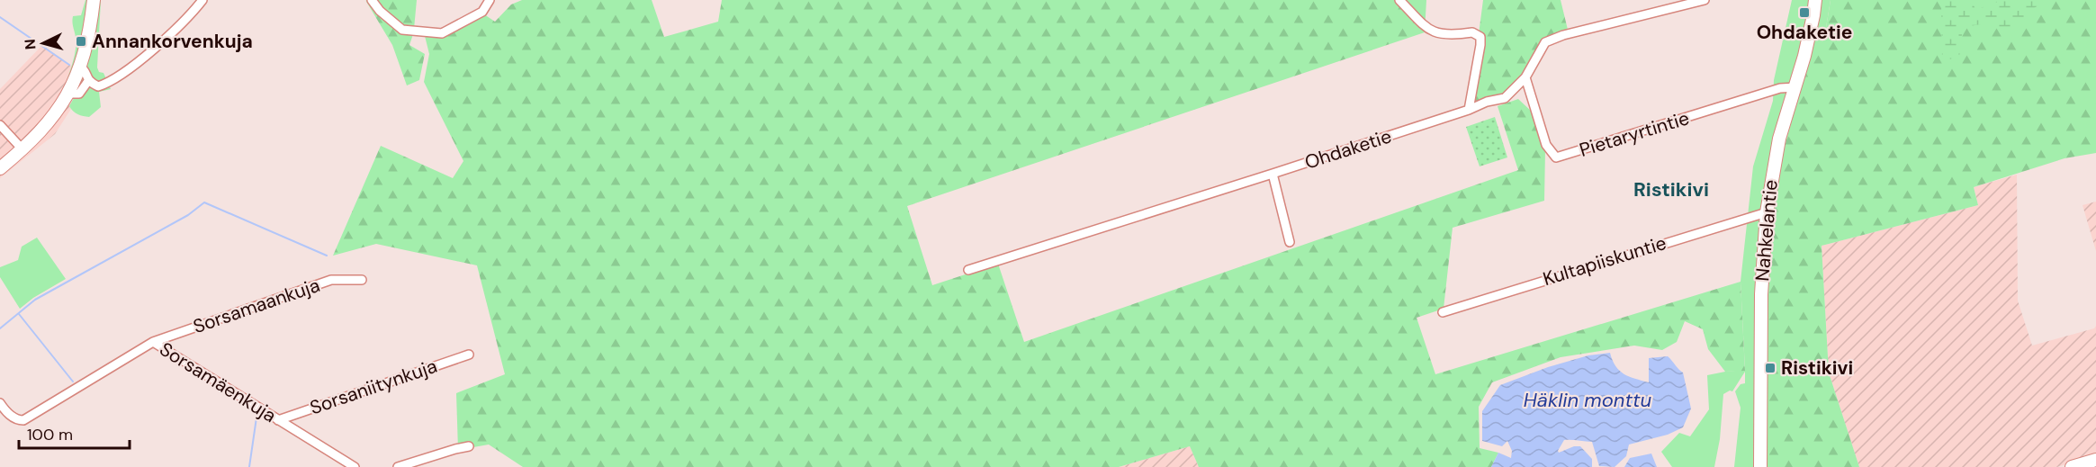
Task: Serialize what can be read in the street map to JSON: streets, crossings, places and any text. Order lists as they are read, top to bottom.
{
  "streets": {
    "main road": ["Nahkelantie"],
    "street": [
      "Pietaryrtintie",
      "Ohdaketie",
      "Kultapiiskuntie",
      "Sorsamaankuja",
      "Sorsamäenkuja",
      "Sorsaniitynkuja"
    ]
  },
  "crossings": [
    ["Pietaryrtintie", "Ohdaketie"],
    ["Pietaryrtintie", "Nahkelantie"],
    ["Nahkelantie", "Kultapiiskuntie"],
    ["Sorsamaankuja", "Sorsamäenkuja"],
    ["Sorsamäenkuja", "Sorsaniitynkuja"]
  ],
  "districts": ["Ristikivi"],
  "water": ["Häklin monttu"],
  "places": {
    "transit": ["Ohdaketie", "Annankorvenkuja", "Ristikivi"]
  },
  "scale_bar": "100 m",
  "north": "left"
}
